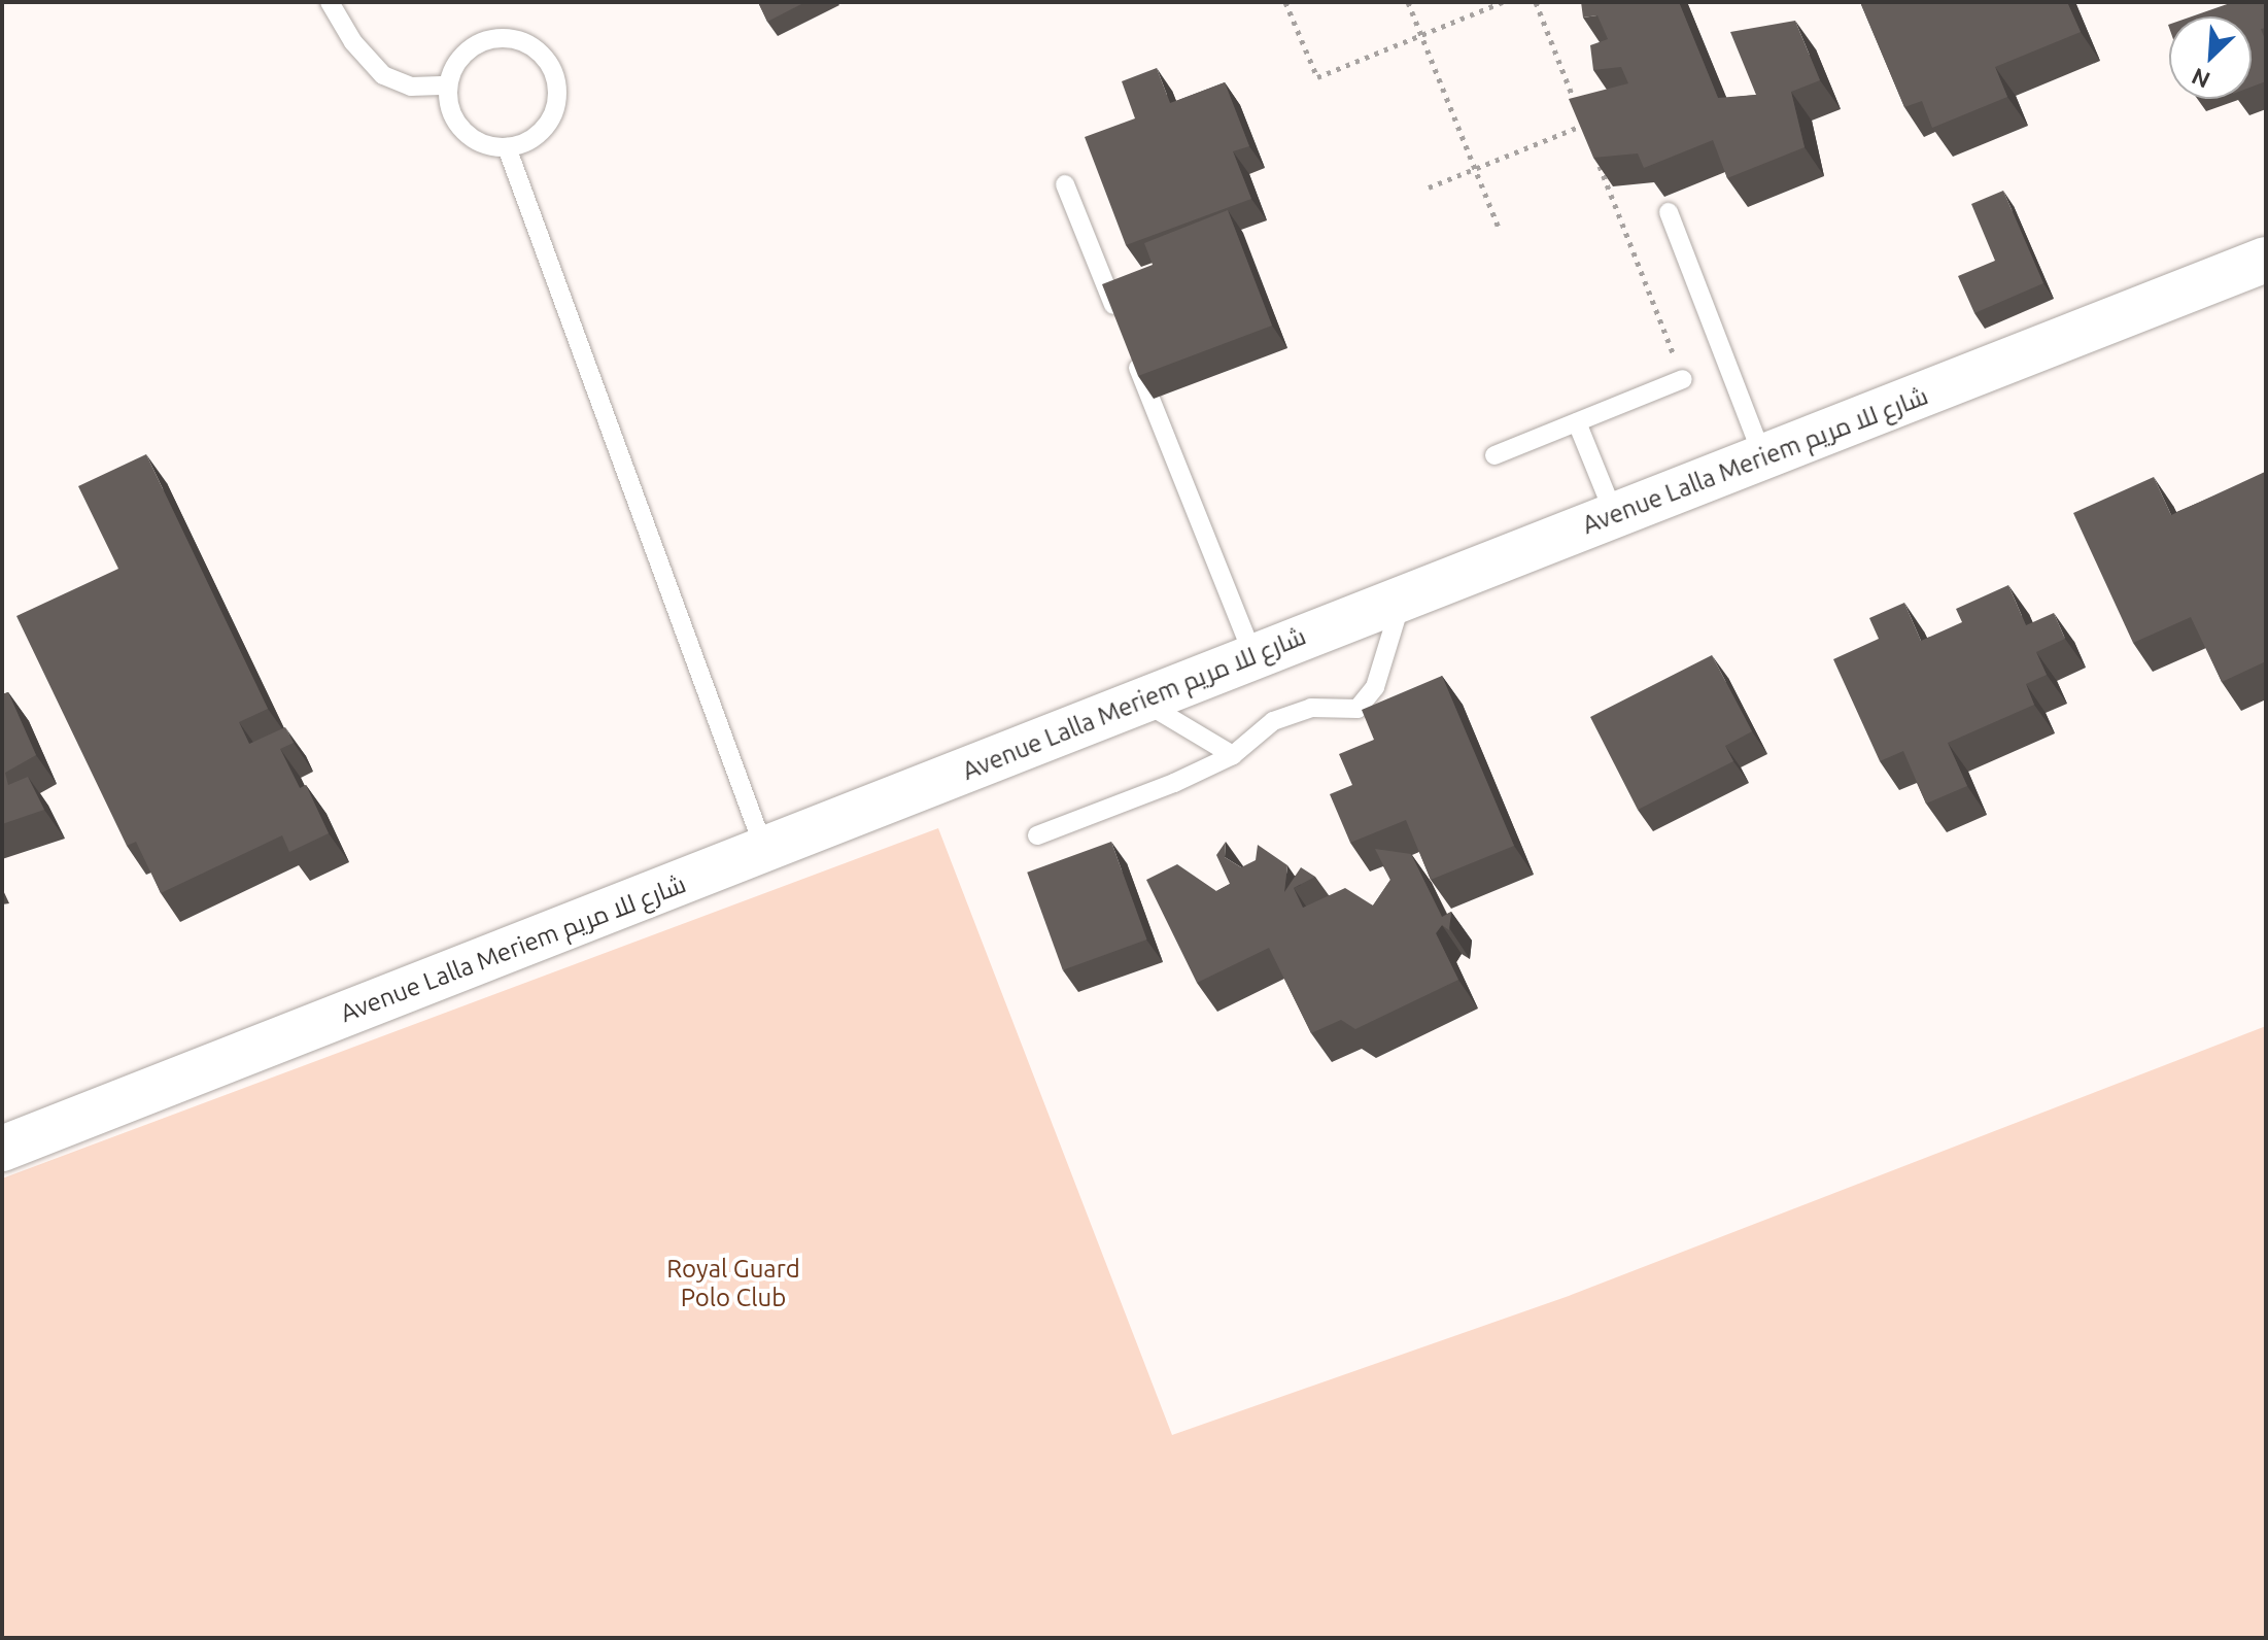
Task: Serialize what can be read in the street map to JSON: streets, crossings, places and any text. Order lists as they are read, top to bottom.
{
  "streets": {
    "street": ["Avenue Lalla Meriem شارع للا مريم"]
  },
  "parks": ["Royal Guard Polo Club"],
  "north": "bottom left"
}
